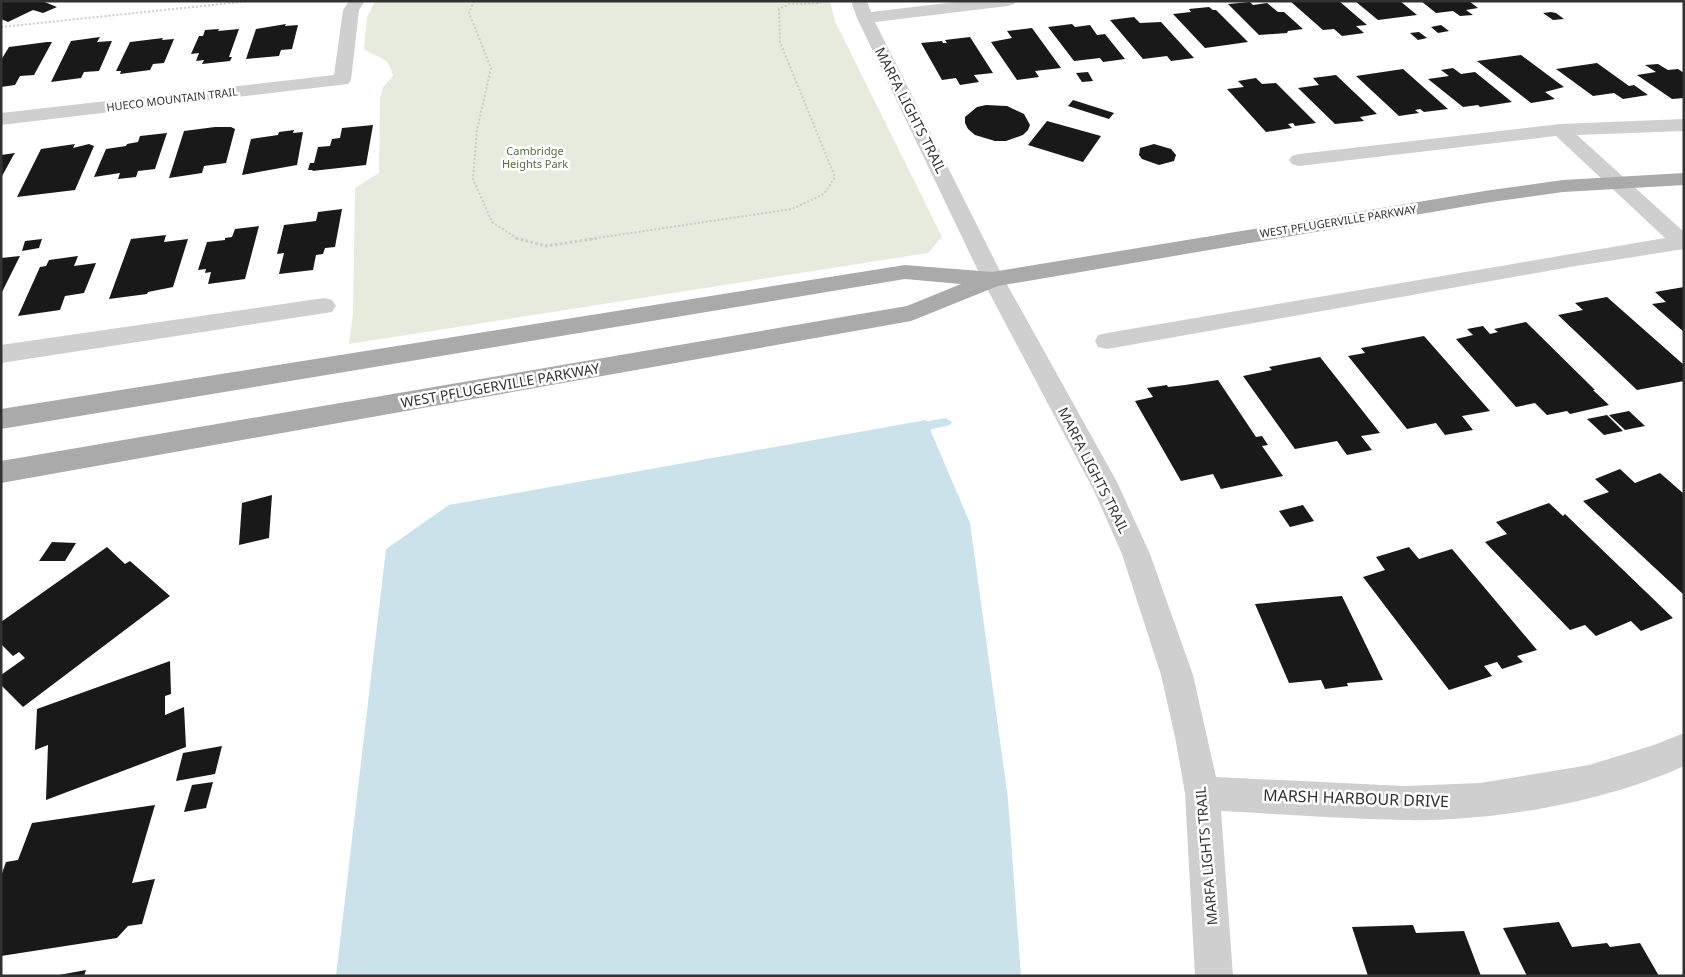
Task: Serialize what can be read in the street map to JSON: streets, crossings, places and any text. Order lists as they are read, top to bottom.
{
  "streets": {
    "main road": ["WEST PFLUGERVILLE PARKWAY"],
    "street": ["HUECO MOUNTAIN TRAIL", "MARFA LIGHTS TRAIL", "MARSH HARBOUR DRIVE"]
  },
  "crossings": [
    ["MARFA LIGHTS TRAIL", "WEST PFLUGERVILLE PARKWAY"],
    ["MARFA LIGHTS TRAIL", "MARSH HARBOUR DRIVE"]
  ],
  "parks": ["Cambridge Heights Park"]
}
